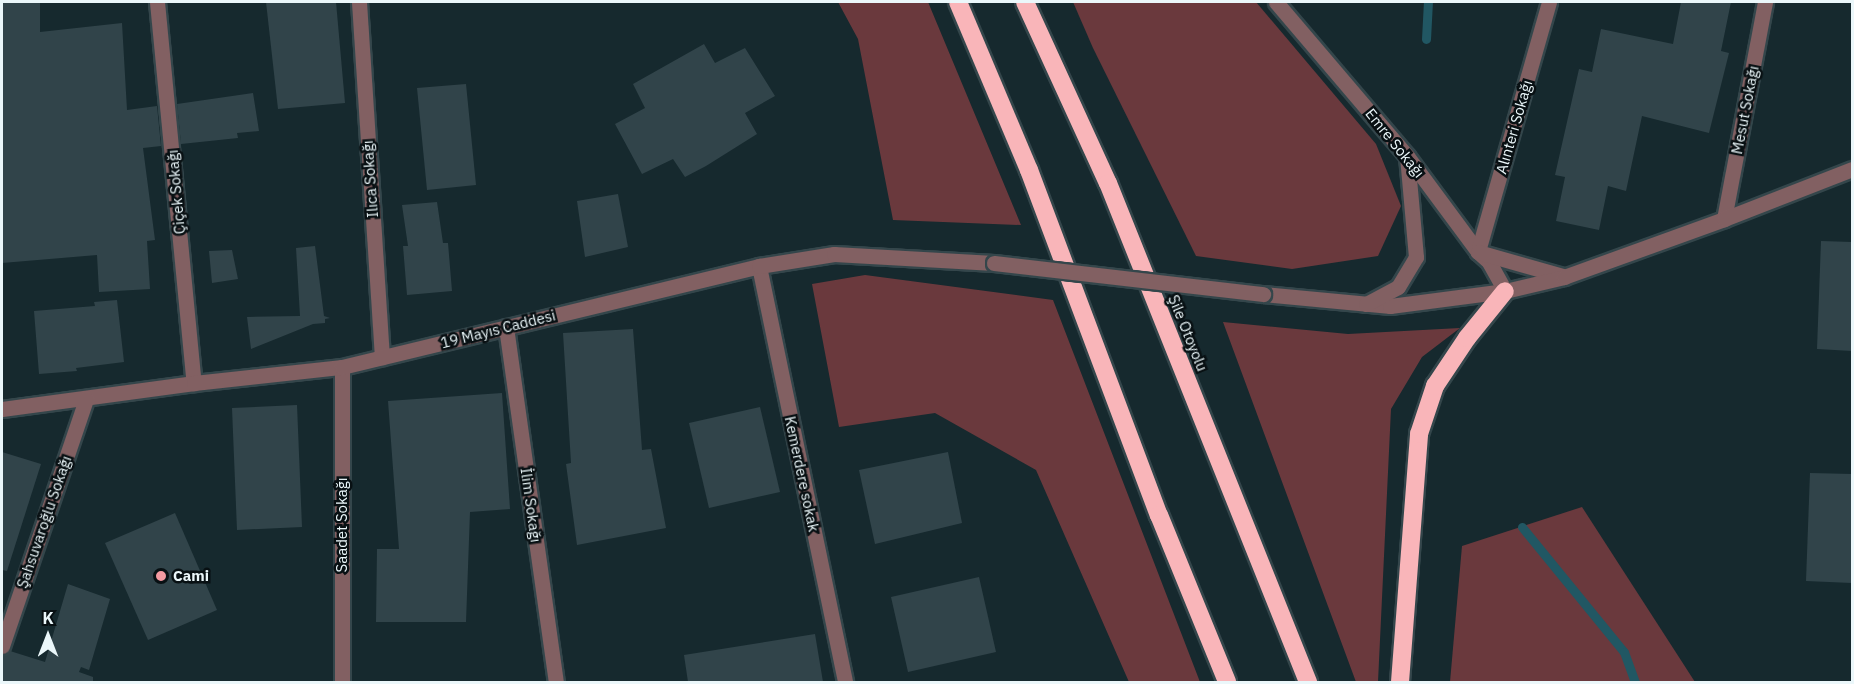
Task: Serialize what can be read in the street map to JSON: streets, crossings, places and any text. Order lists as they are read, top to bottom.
{
  "streets": {
    "highway": ["Şile Otoyolu"],
    "street": [
      "Mesut Sokağı",
      "Alınteri Sokağı",
      "Emre Sokağı",
      "Ilıca Sokağı",
      "Çiçek Sokağı",
      "19 Mayıs Caddesi",
      "Kemerdere sokak",
      "İlim Sokağı",
      "Şahsuvaroğlu Sokağı",
      "Saadet Sokağı"
    ]
  },
  "crossings": [
    ["Mesut Sokağı", "19 Mayıs Caddesi"],
    ["Alınteri Sokağı", "Emre Sokağı"],
    ["Emre Sokağı", "19 Mayıs Caddesi"],
    ["Ilıca Sokağı", "19 Mayıs Caddesi"],
    ["Çiçek Sokağı", "19 Mayıs Caddesi"],
    ["19 Mayıs Caddesi", "Kemerdere sokak"],
    ["19 Mayıs Caddesi", "İlim Sokağı"],
    ["19 Mayıs Caddesi", "Şahsuvaroğlu Sokağı"],
    ["19 Mayıs Caddesi", "Saadet Sokağı"]
  ],
  "places": ["Cami"],
  "north": "top"
}
